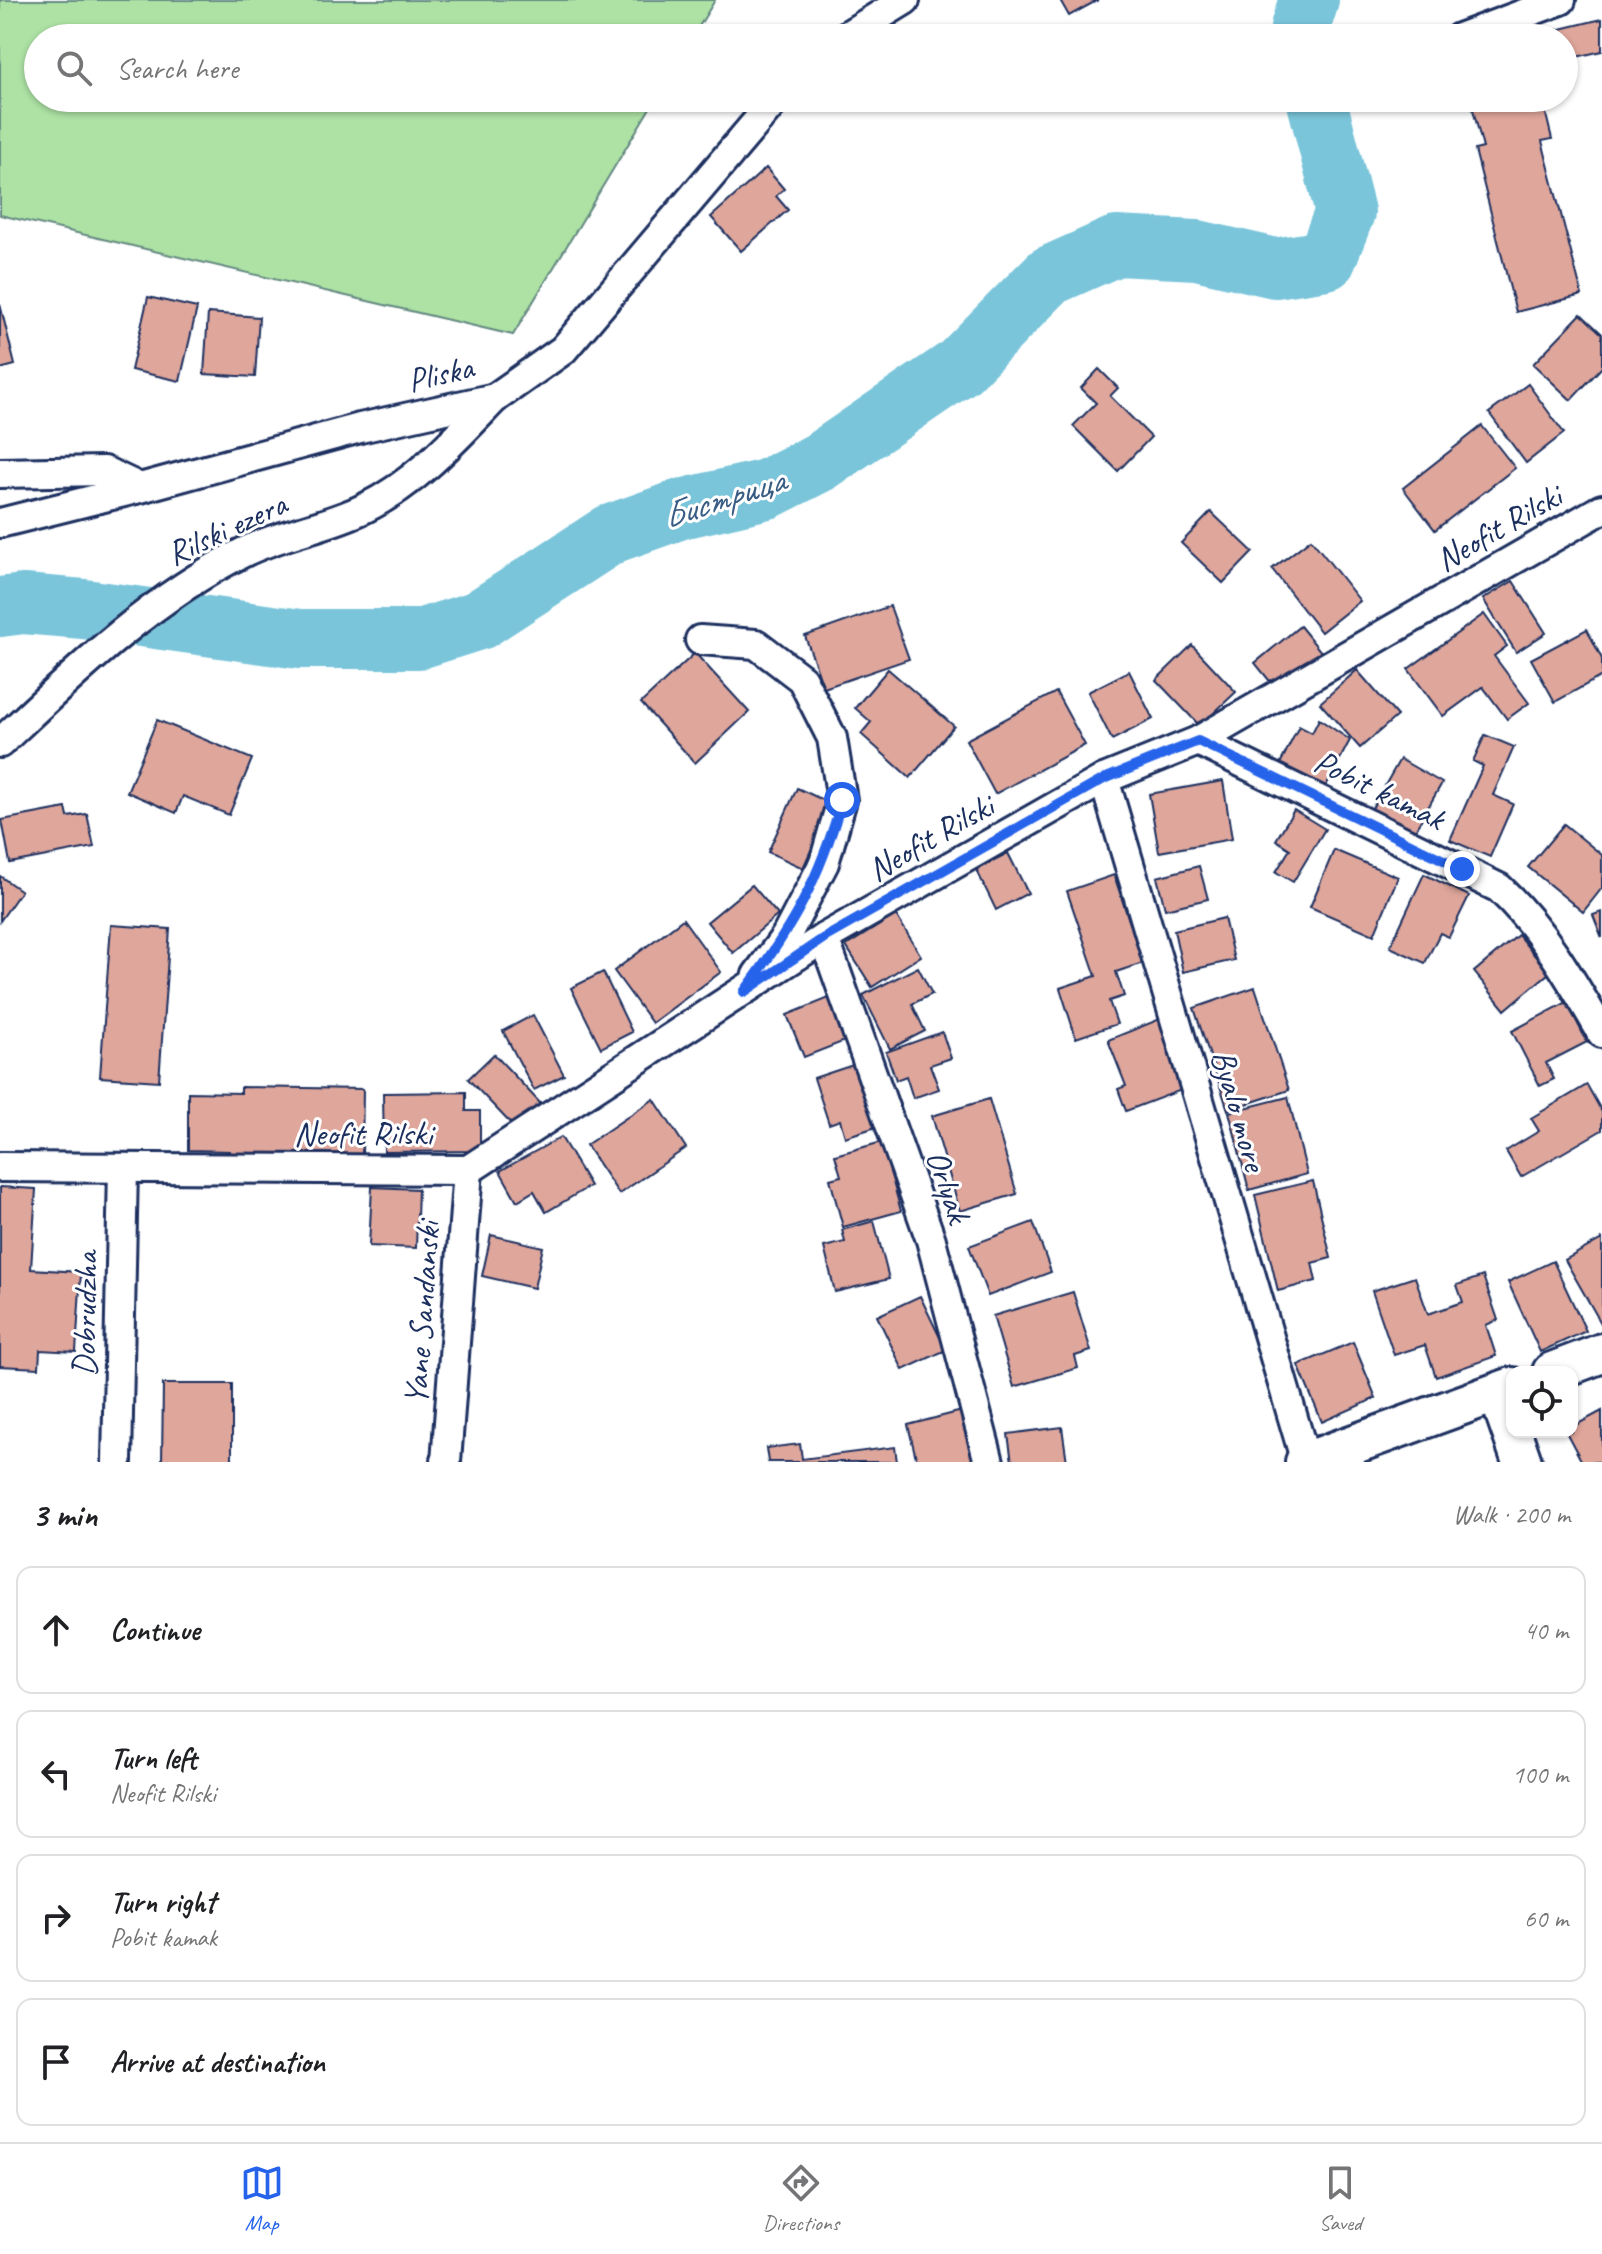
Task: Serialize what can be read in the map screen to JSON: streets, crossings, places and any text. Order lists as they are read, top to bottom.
{
  "streets": {
    "street": [
      "Pliska",
      "Neofit Rilski",
      "Rilski ezera",
      "Pobit kamak",
      "Byalo more",
      "Orlyak",
      "Yane Sandanski",
      "Dobrudzha"
    ]
  },
  "crossings": [
    ["Pliska", "Rilski ezera"],
    ["Neofit Rilski", "Pobit kamak"],
    ["Neofit Rilski", "Byalo more"],
    ["Neofit Rilski", "Orlyak"],
    ["Neofit Rilski", "Yane Sandanski"],
    ["Neofit Rilski", "Dobrudzha"]
  ],
  "water": ["Бистрица"],
  "page": {
    "search": "Search here",
    "heading": ["3 min", "Walk · 200 m"],
    "list": [
      ["Continue", "40 m"],
      ["Turn left", "Neofit Rilski", "100 m"],
      ["Turn right", "Pobit kamak", "60 m"],
      "Arrive at destination"
    ],
    "nav": ["Map", "Directions", "Saved"]
  }
}
